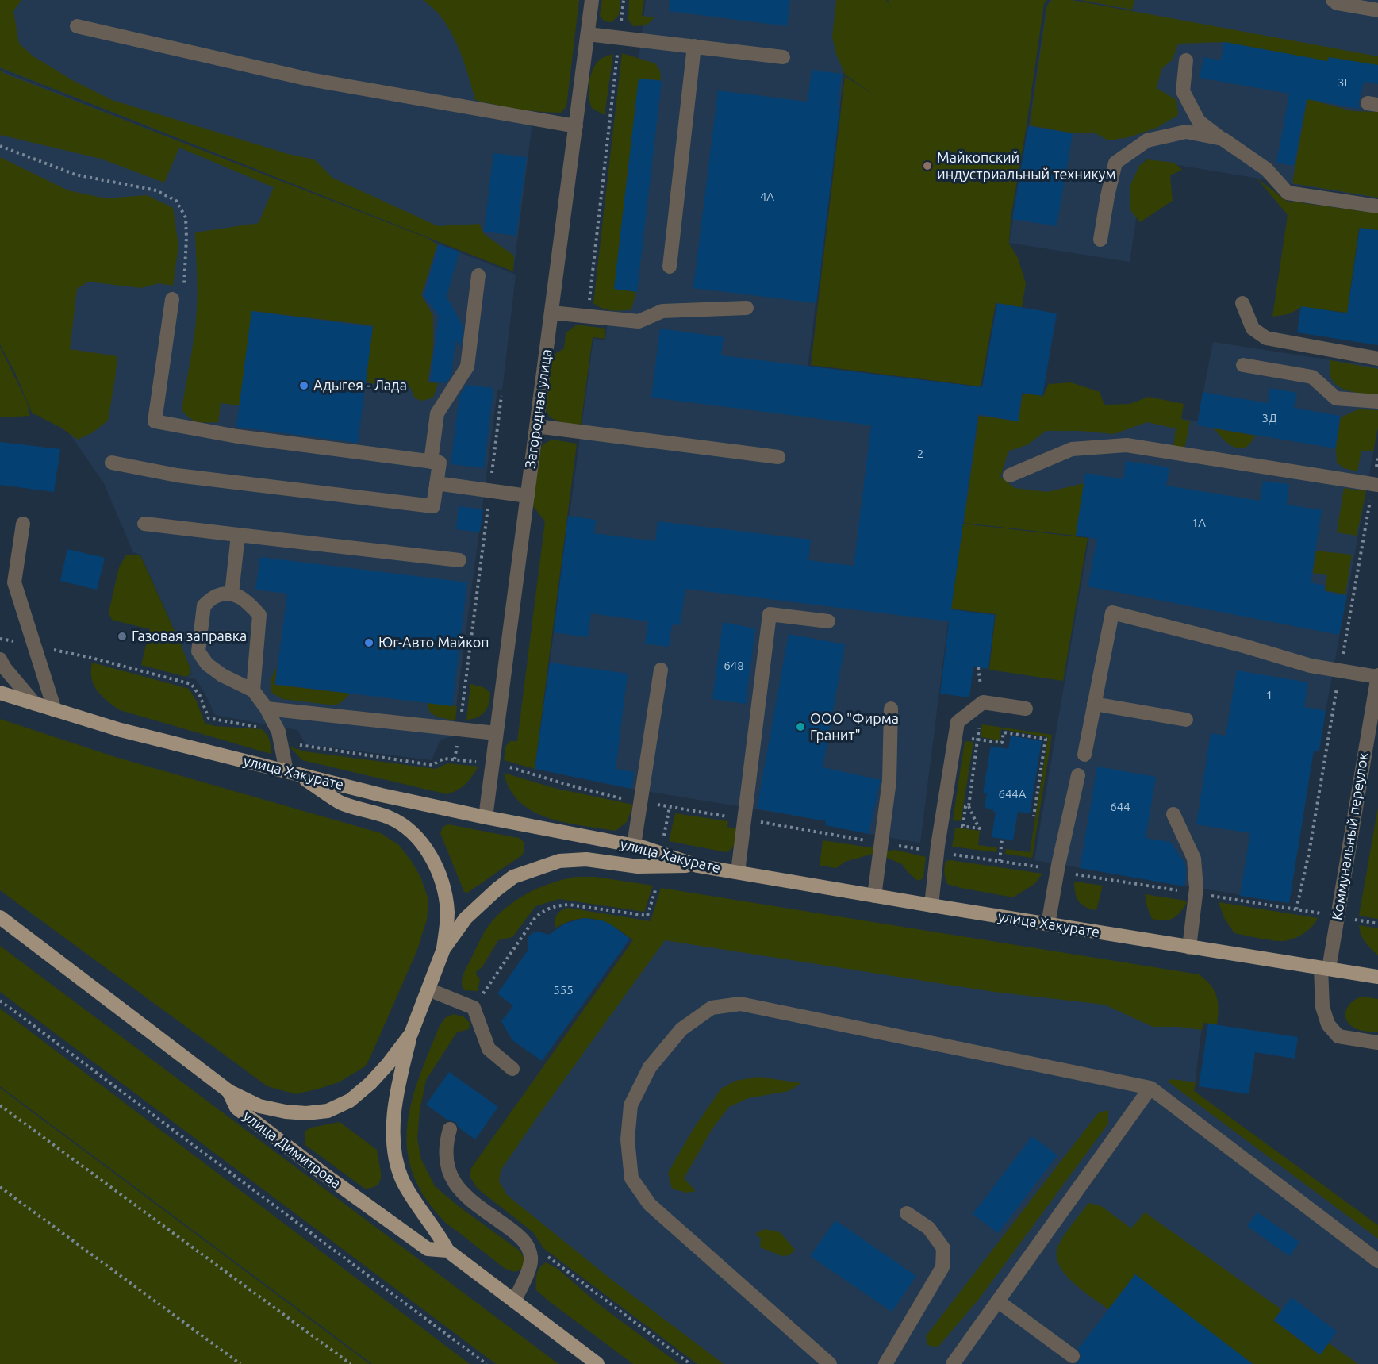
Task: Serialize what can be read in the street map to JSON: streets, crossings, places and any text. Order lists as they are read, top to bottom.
{
  "streets": {
    "main road": ["улица Хакурате", "улица Димитрова"],
    "street": ["Загородная улица", "Коммунальный переулок"]
  },
  "crossings": [
    ["Загородная улица", "улица Хакурате"],
    ["улица Хакурате", "Коммунальный переулок"]
  ],
  "places": [
    "Майкопский индустриальный техникум",
    "Адыгея - Лада",
    "Газовая заправка",
    "Юг-Авто Майкоп",
    "ООО \"Фирма Гранит\""
  ],
  "house_numbers": [
    "3Г",
    "4А",
    "3Д",
    "2",
    "1А",
    "648",
    "1",
    "644А",
    "644",
    "555"
  ]
}
